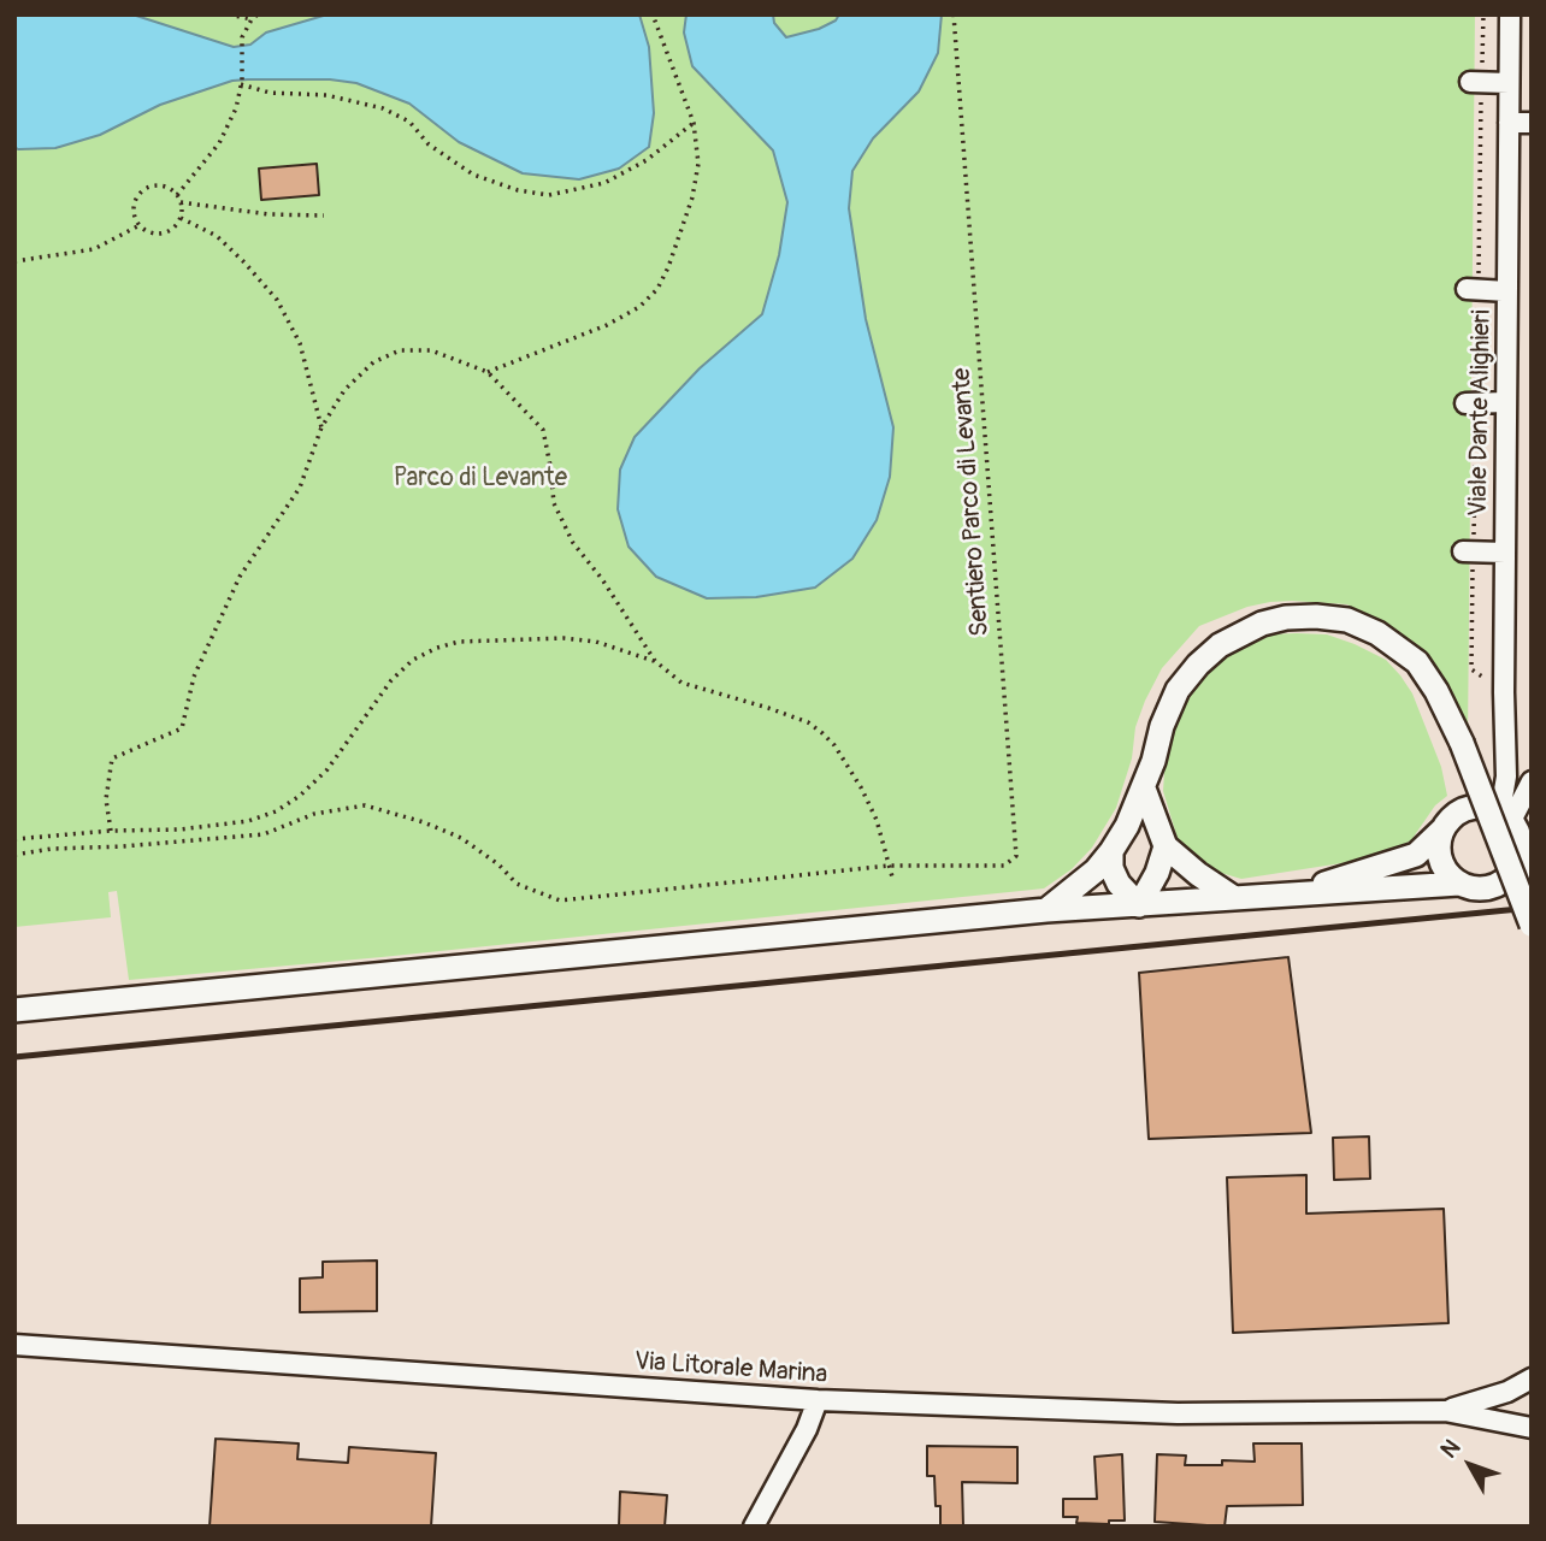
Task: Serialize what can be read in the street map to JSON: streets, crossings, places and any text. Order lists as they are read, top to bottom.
{
  "streets": {
    "street": ["Viale Dante Alighieri", "Via Litorale Marina"],
    "path": ["Sentiero Parco di Levante"]
  },
  "parks": ["Parco di Levante"],
  "north": "top left"
}
